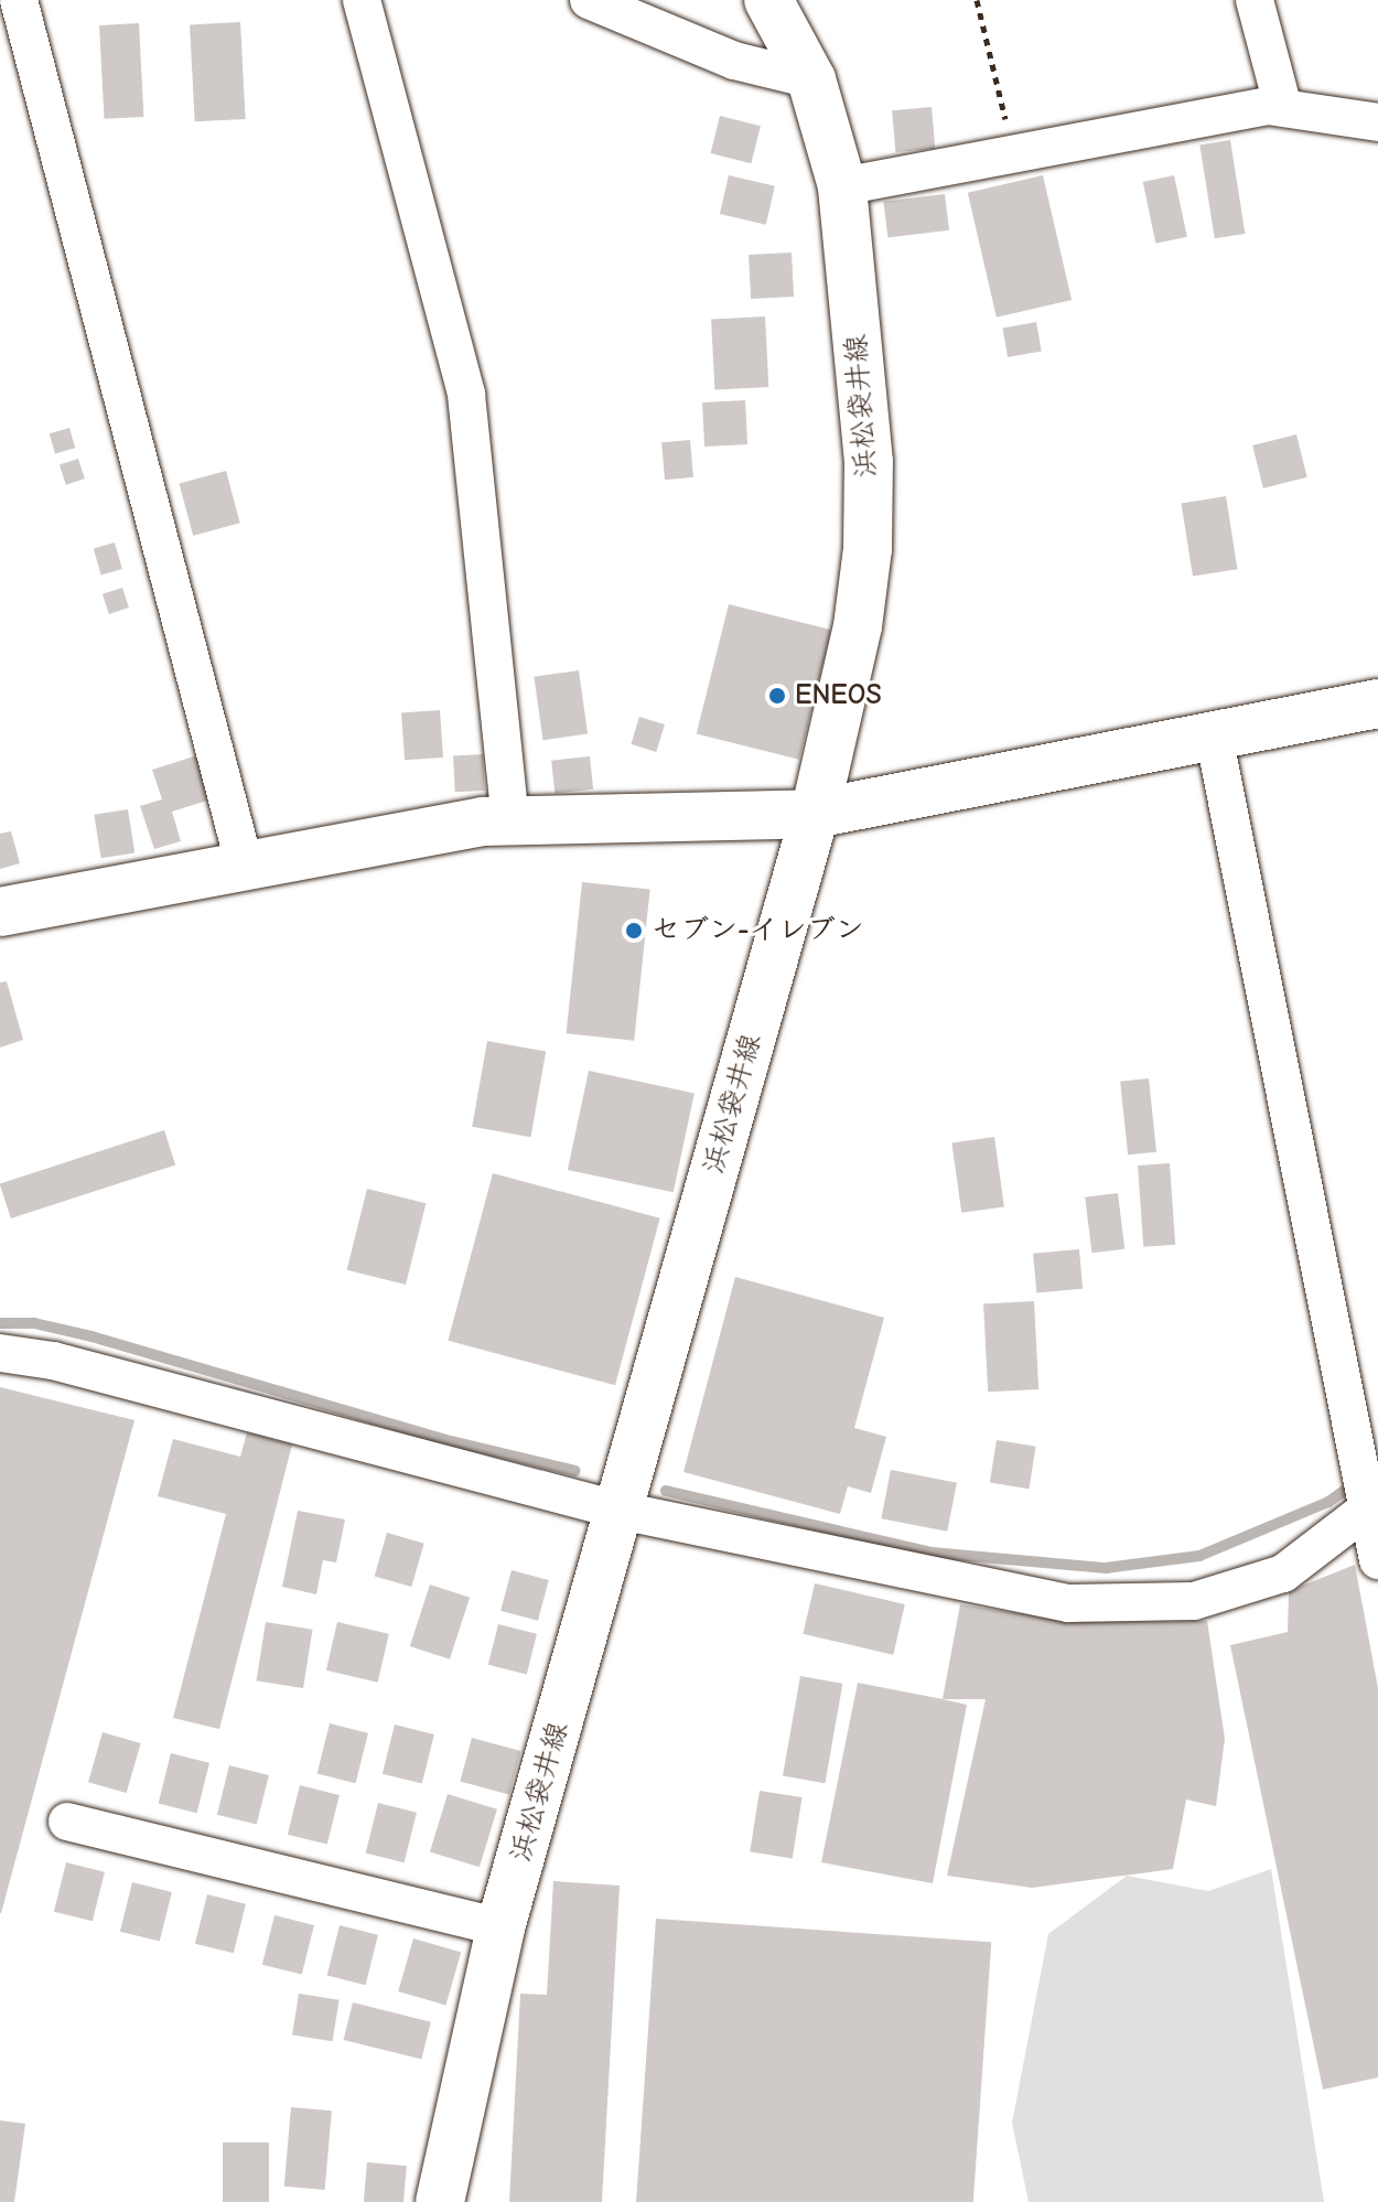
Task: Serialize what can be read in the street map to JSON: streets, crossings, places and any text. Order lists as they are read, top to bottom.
{
  "streets": {
    "main road": ["浜松袋井線"]
  },
  "places": ["ENEOS", "セブン-イレブン"]
}
